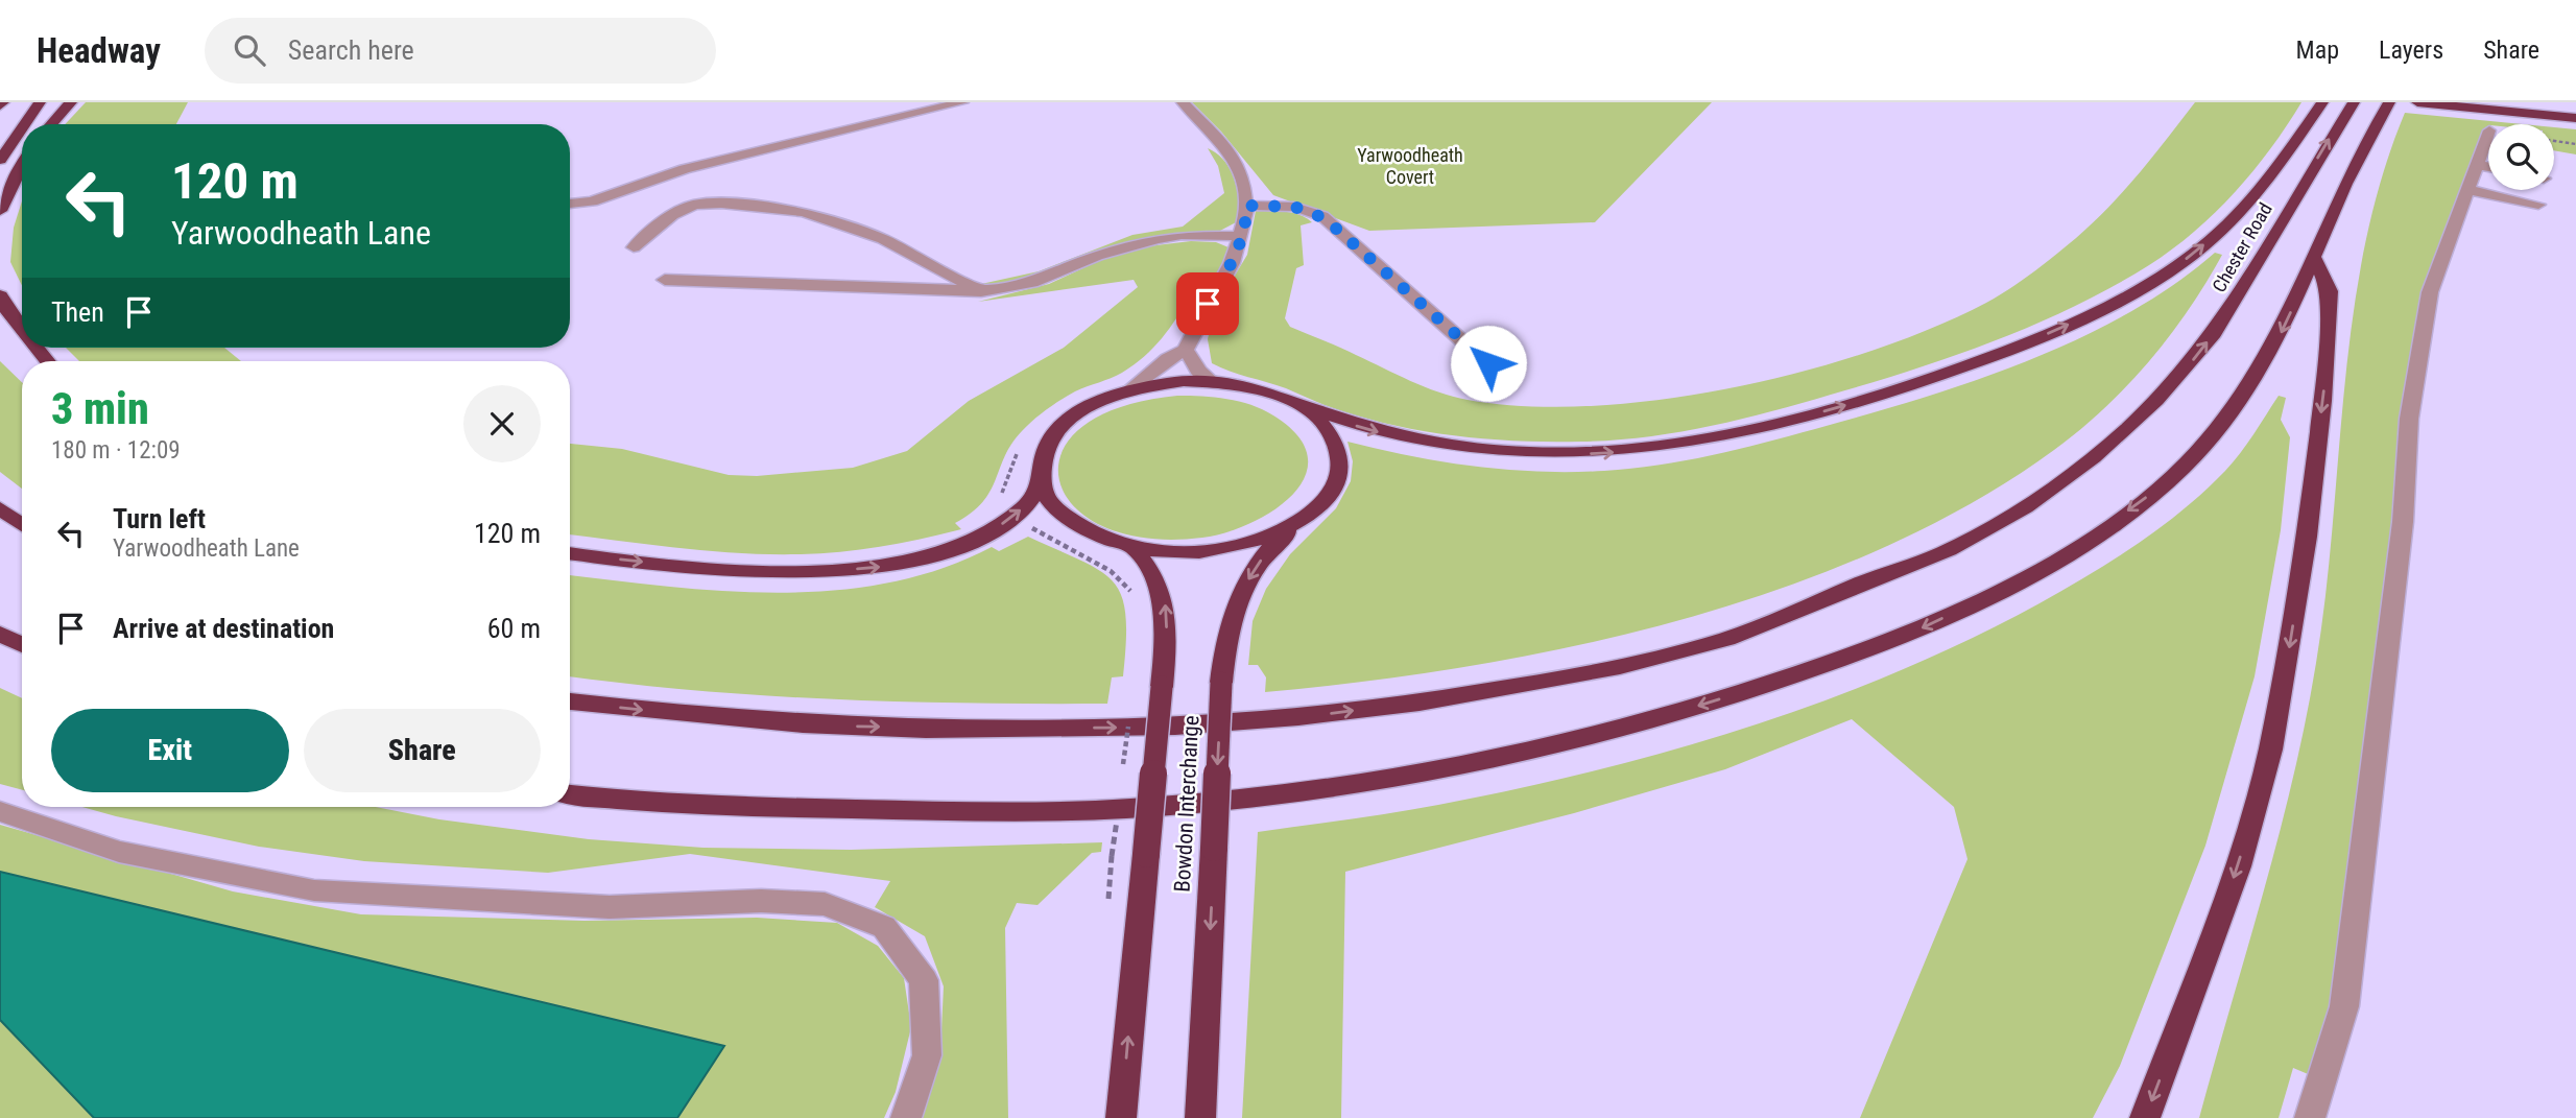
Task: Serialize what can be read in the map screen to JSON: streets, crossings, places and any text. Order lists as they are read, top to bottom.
{
  "streets": {
    "highway": ["Chester Road", "Bowdon Interchange"]
  },
  "parks": ["Yarwoodheath Covert"],
  "page": {
    "header": "Headway",
    "search": "Search here",
    "nav": ["Map", "Layers", "Share"],
    "turn": ["120 m", "Yarwoodheath Lane"],
    "then": "Then",
    "heading": ["3 min", "180 m · 12:09"],
    "list": [
      {
        "name": "Turn left",
        "note": "Yarwoodheath Lane",
        "value": "120 m"
      },
      {
        "name": "Arrive at destination",
        "value": "60 m"
      }
    ],
    "buttons": ["Exit", "Share"]
  }
}
